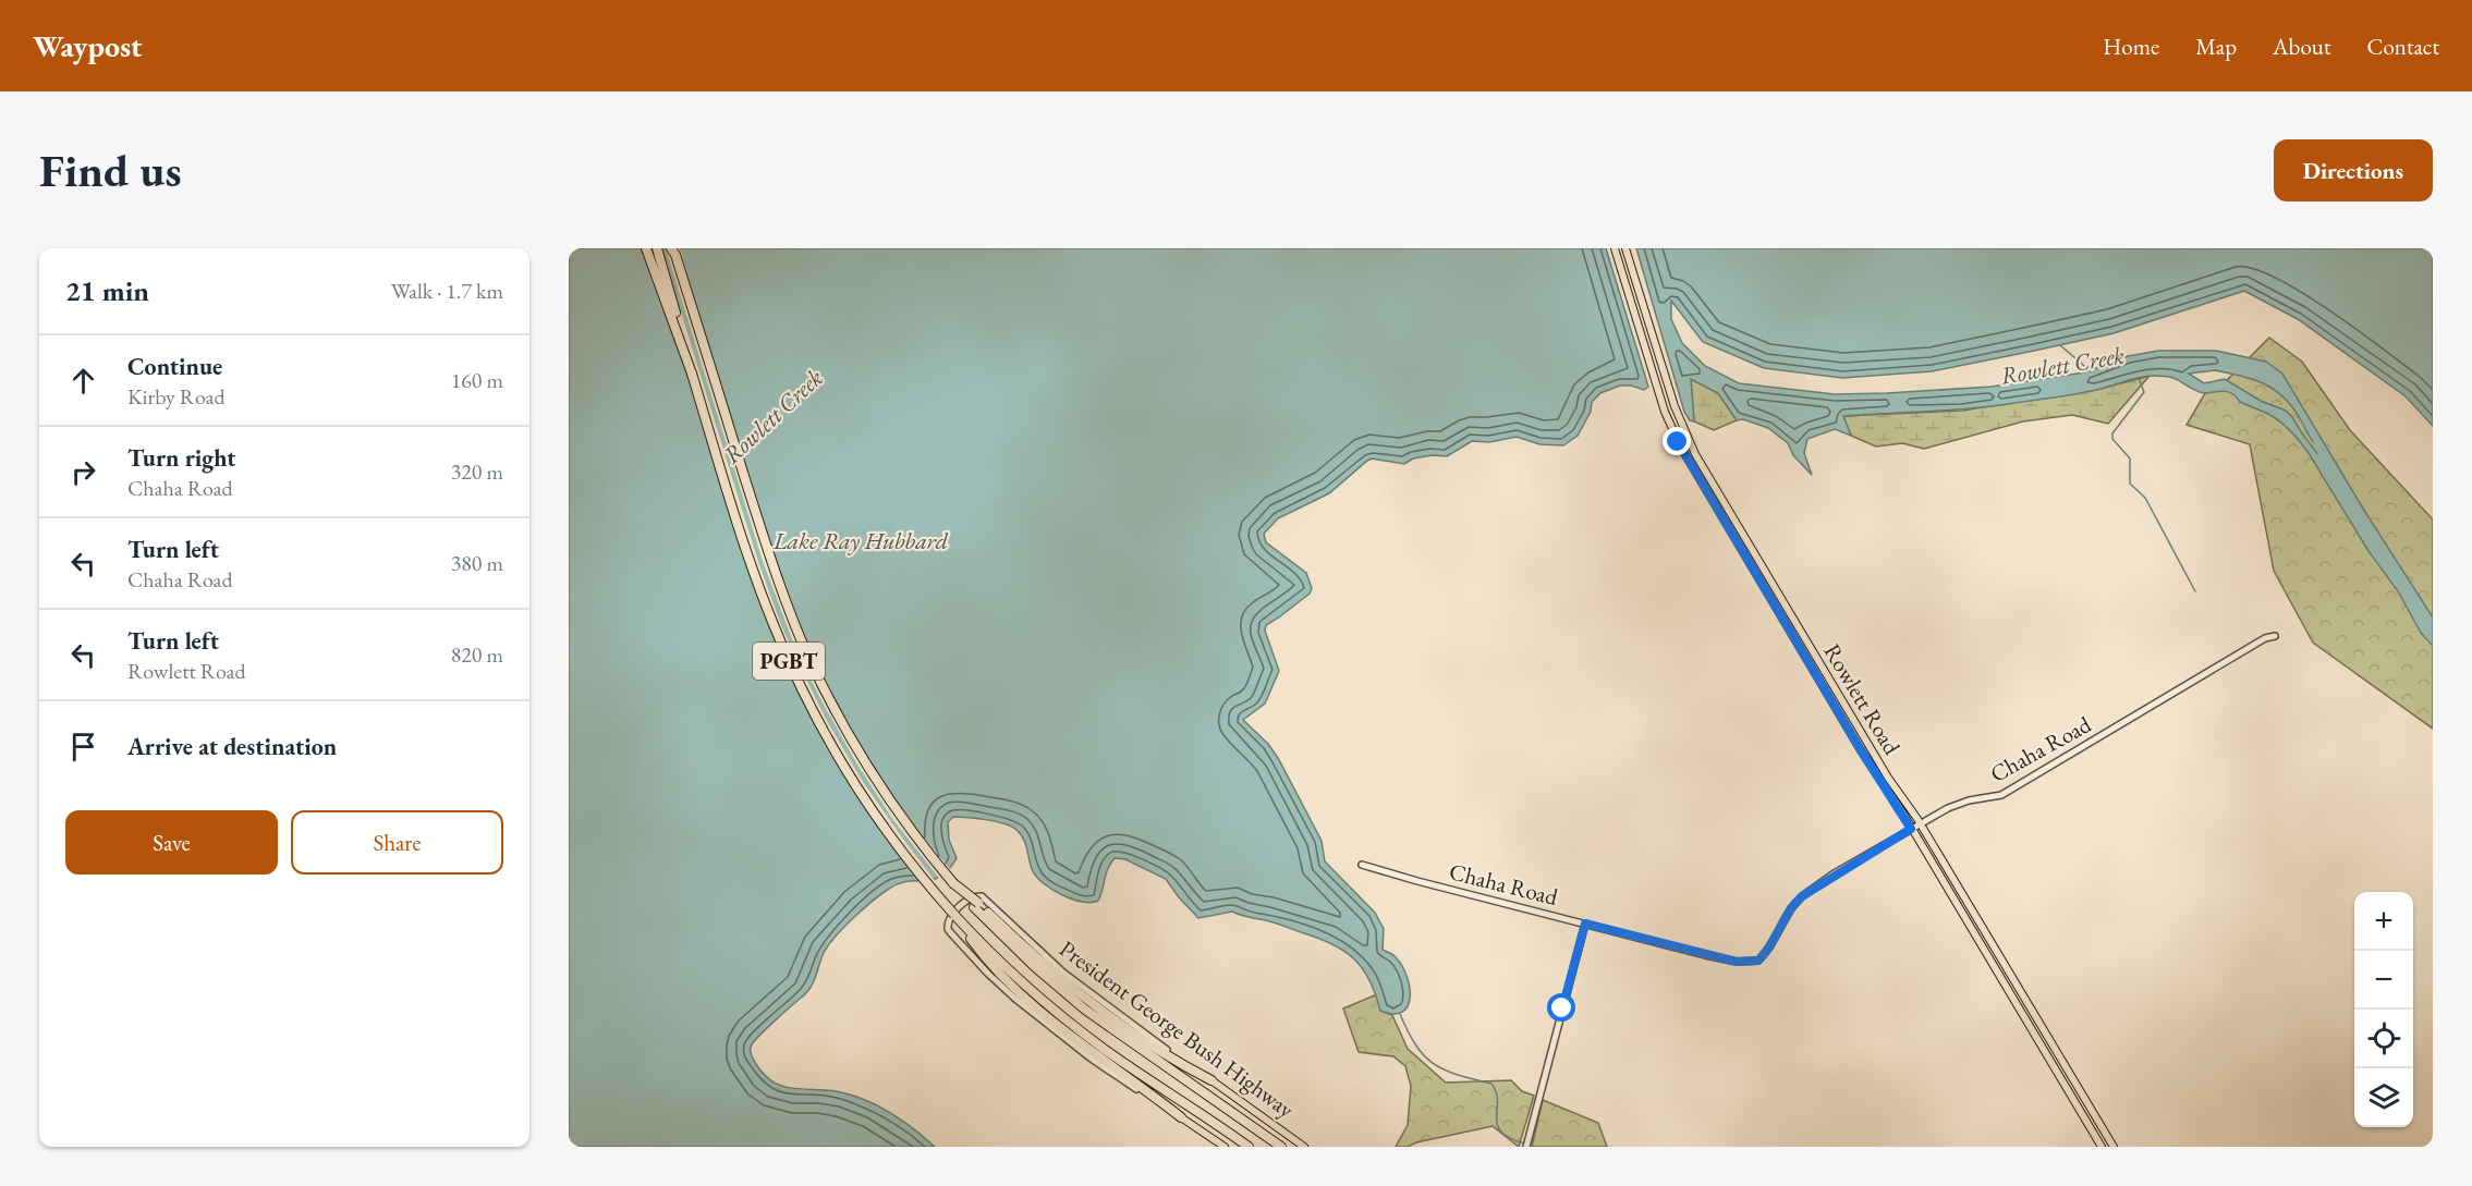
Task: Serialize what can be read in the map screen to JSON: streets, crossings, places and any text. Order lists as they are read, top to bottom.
{
  "streets": {
    "highway": ["PGBT"],
    "main road": ["Rowlett Road", "President George Bush Highway"],
    "street": ["Chaha Road"]
  },
  "crossings": [
    ["Rowlett Road", "Chaha Road"]
  ],
  "water": ["Rowlett Creek", "Lake Ray Hubbard"],
  "page": {
    "header": "Waypost",
    "nav": [
      "Home",
      "Map",
      "About",
      "Contact"
    ],
    "buttons": [
      "Directions",
      ["Save", "Share"]
    ],
    "title": "Find us",
    "heading": ["21 min", "Walk · 1.7 km"],
    "list": [
      ["Continue", "Kirby Road", "160 m"],
      ["Turn right", "Chaha Road", "320 m"],
      ["Turn left", "Chaha Road", "380 m"],
      ["Turn left", "Rowlett Road", "820 m"],
      "Arrive at destination"
    ],
    "map_buttons": ["+", "−"]
  }
}
